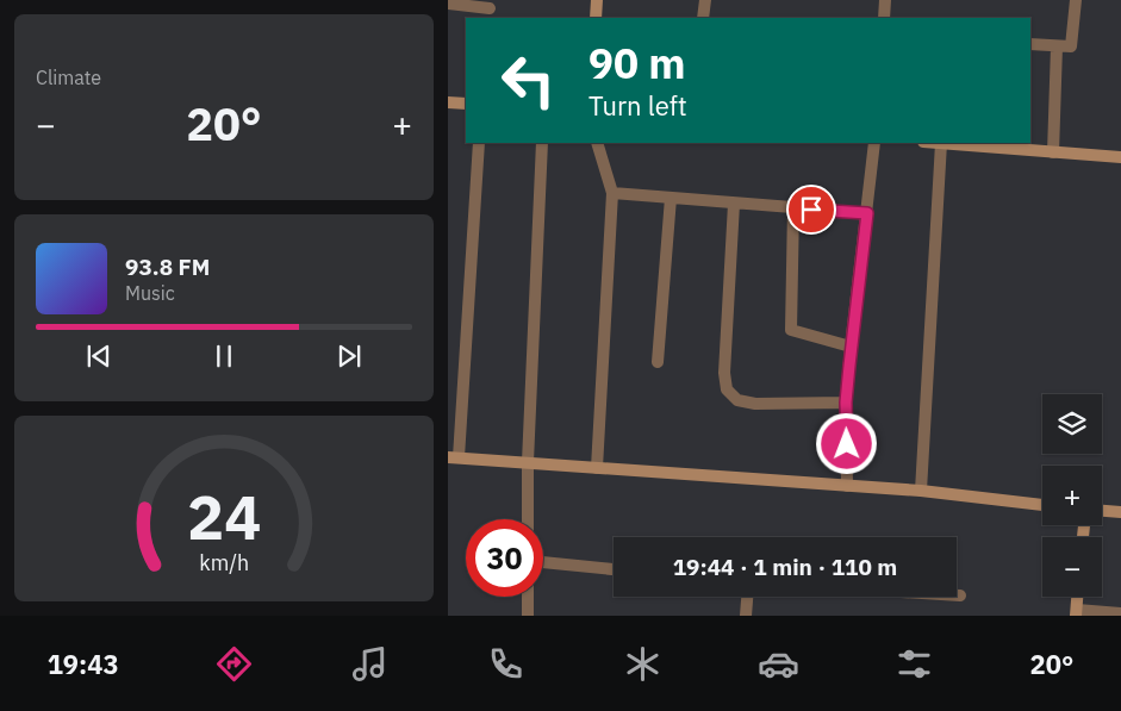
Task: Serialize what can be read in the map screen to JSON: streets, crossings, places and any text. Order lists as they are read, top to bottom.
{
  "page": {
    "tile": "Climate",
    "turn": ["90 m", "Turn left"],
    "heat": ["−", "20°", "+"],
    "song": ["93.8 FM", "Music"],
    "map_buttons": ["+", "−"],
    "limit": "30",
    "trip": "19:44 · 1 min · 110 m",
    "tabs": ["19:43", "20°"],
    "gauge": ["24", "km/h"]
  }
}
